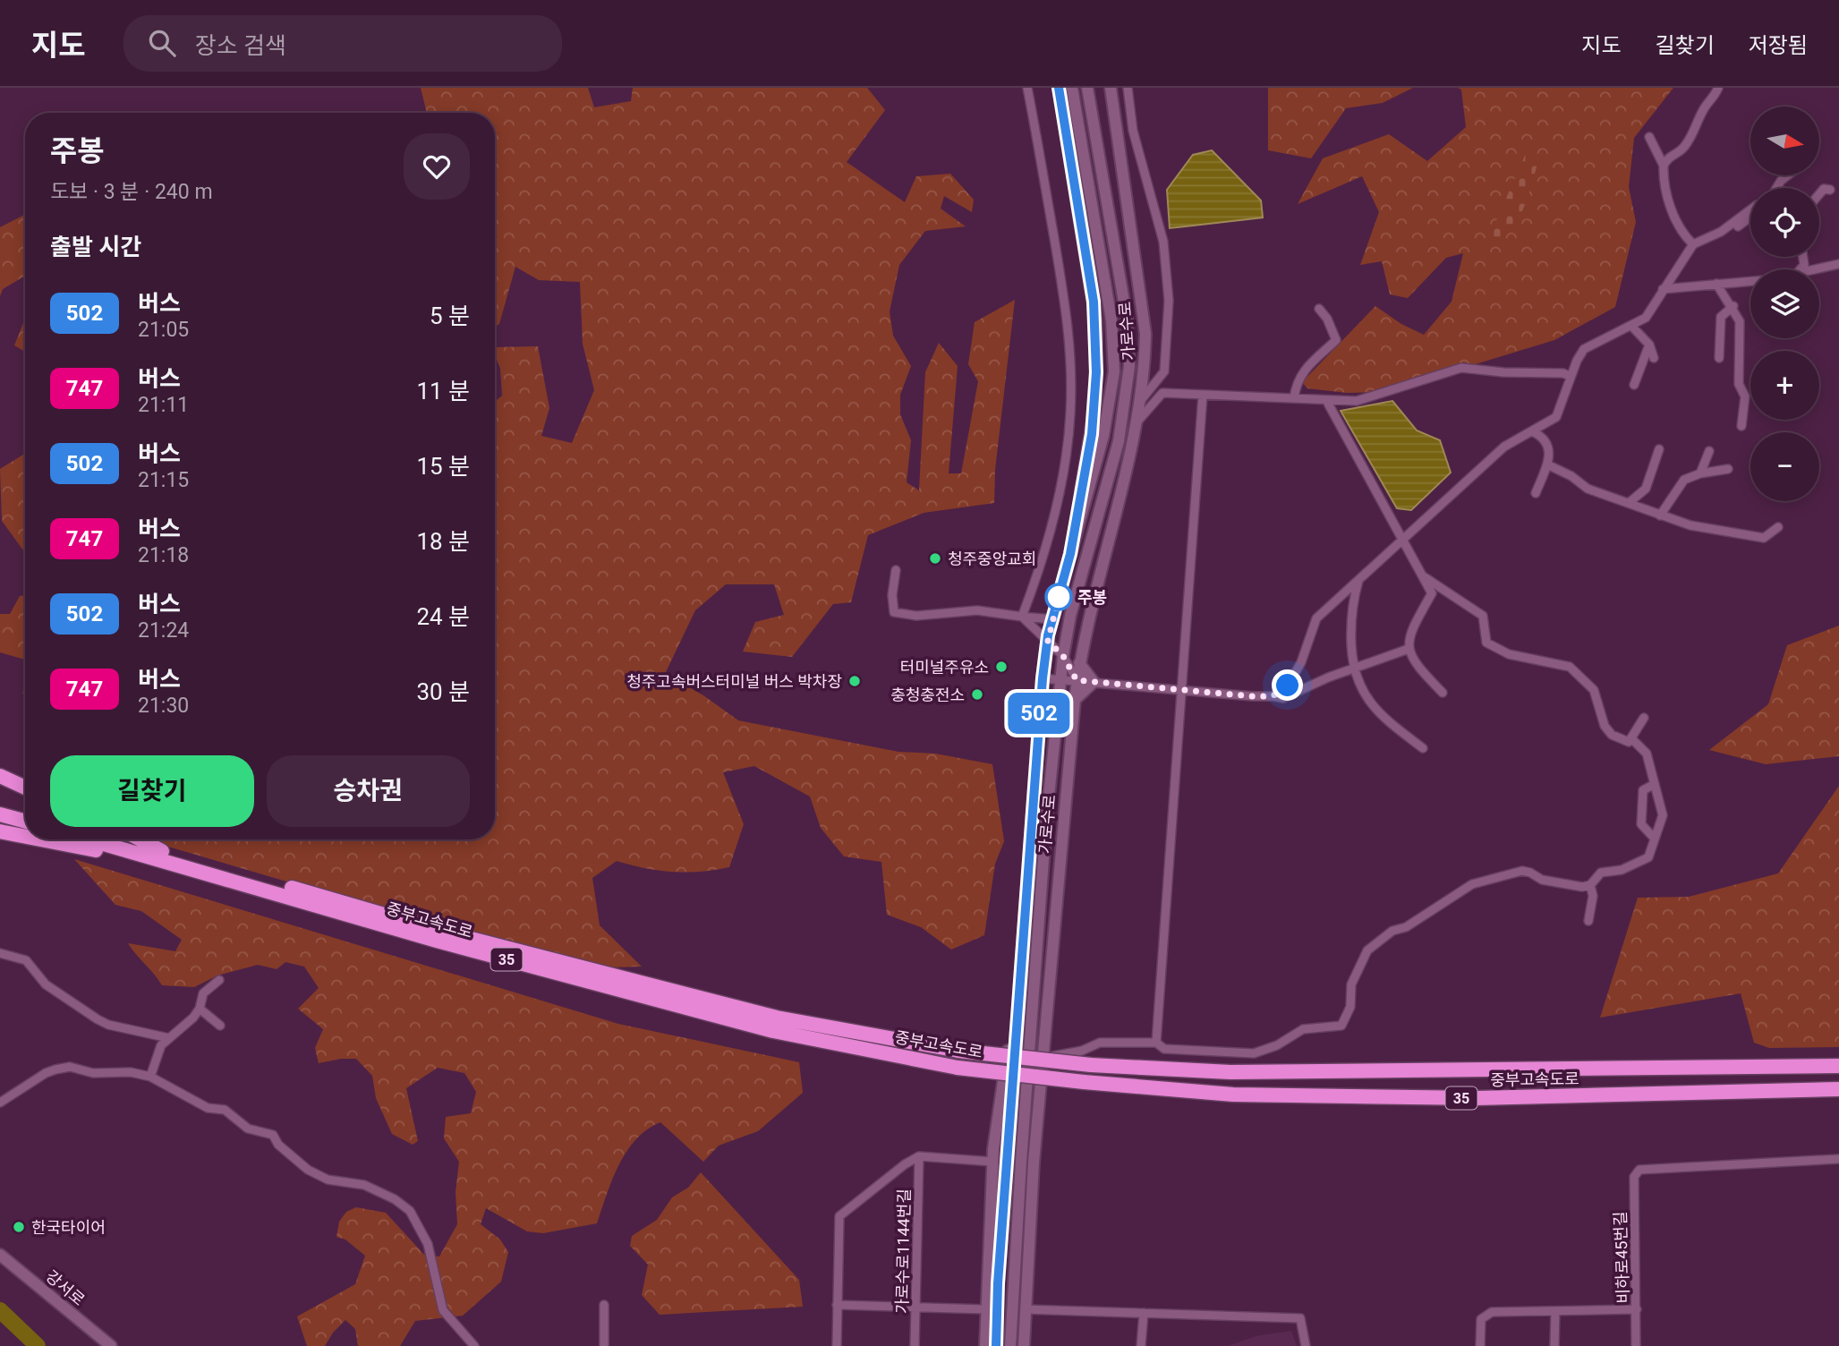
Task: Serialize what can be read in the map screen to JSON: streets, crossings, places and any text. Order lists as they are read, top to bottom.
{
  "streets": {
    "highway": ["중부고속도로", "35"],
    "main road": ["가로수로", "강서로"],
    "street": ["가로수로1144번길", "비하로45번길"]
  },
  "places": [
    "청주중앙교회",
    "주봉",
    "터미널주유소",
    "청주고속버스터미널 버스 박차장",
    "충청충전소",
    "한국타이어"
  ],
  "lines": ["bus line 502"],
  "north": "right",
  "page": {
    "header": "지도",
    "search": "장소 검색",
    "nav": ["지도", "길찾기", "저장됨"],
    "on_map": "502",
    "map_buttons": ["+", "−"],
    "heading": [
      ["주봉", "도보 · 3 분 · 240 m"],
      "출발 시간"
    ],
    "list": [
      {
        "mark": "502",
        "name": "버스",
        "note": "21:05",
        "value": "5 분"
      },
      {
        "mark": "747",
        "name": "버스",
        "note": "21:11",
        "value": "11 분"
      },
      {
        "mark": "502",
        "name": "버스",
        "note": "21:15",
        "value": "15 분"
      },
      {
        "mark": "747",
        "name": "버스",
        "note": "21:18",
        "value": "18 분"
      },
      {
        "mark": "502",
        "name": "버스",
        "note": "21:24",
        "value": "24 분"
      },
      {
        "mark": "747",
        "name": "버스",
        "note": "21:30",
        "value": "30 분"
      }
    ],
    "buttons": ["길찾기", "승차권"]
  }
}
